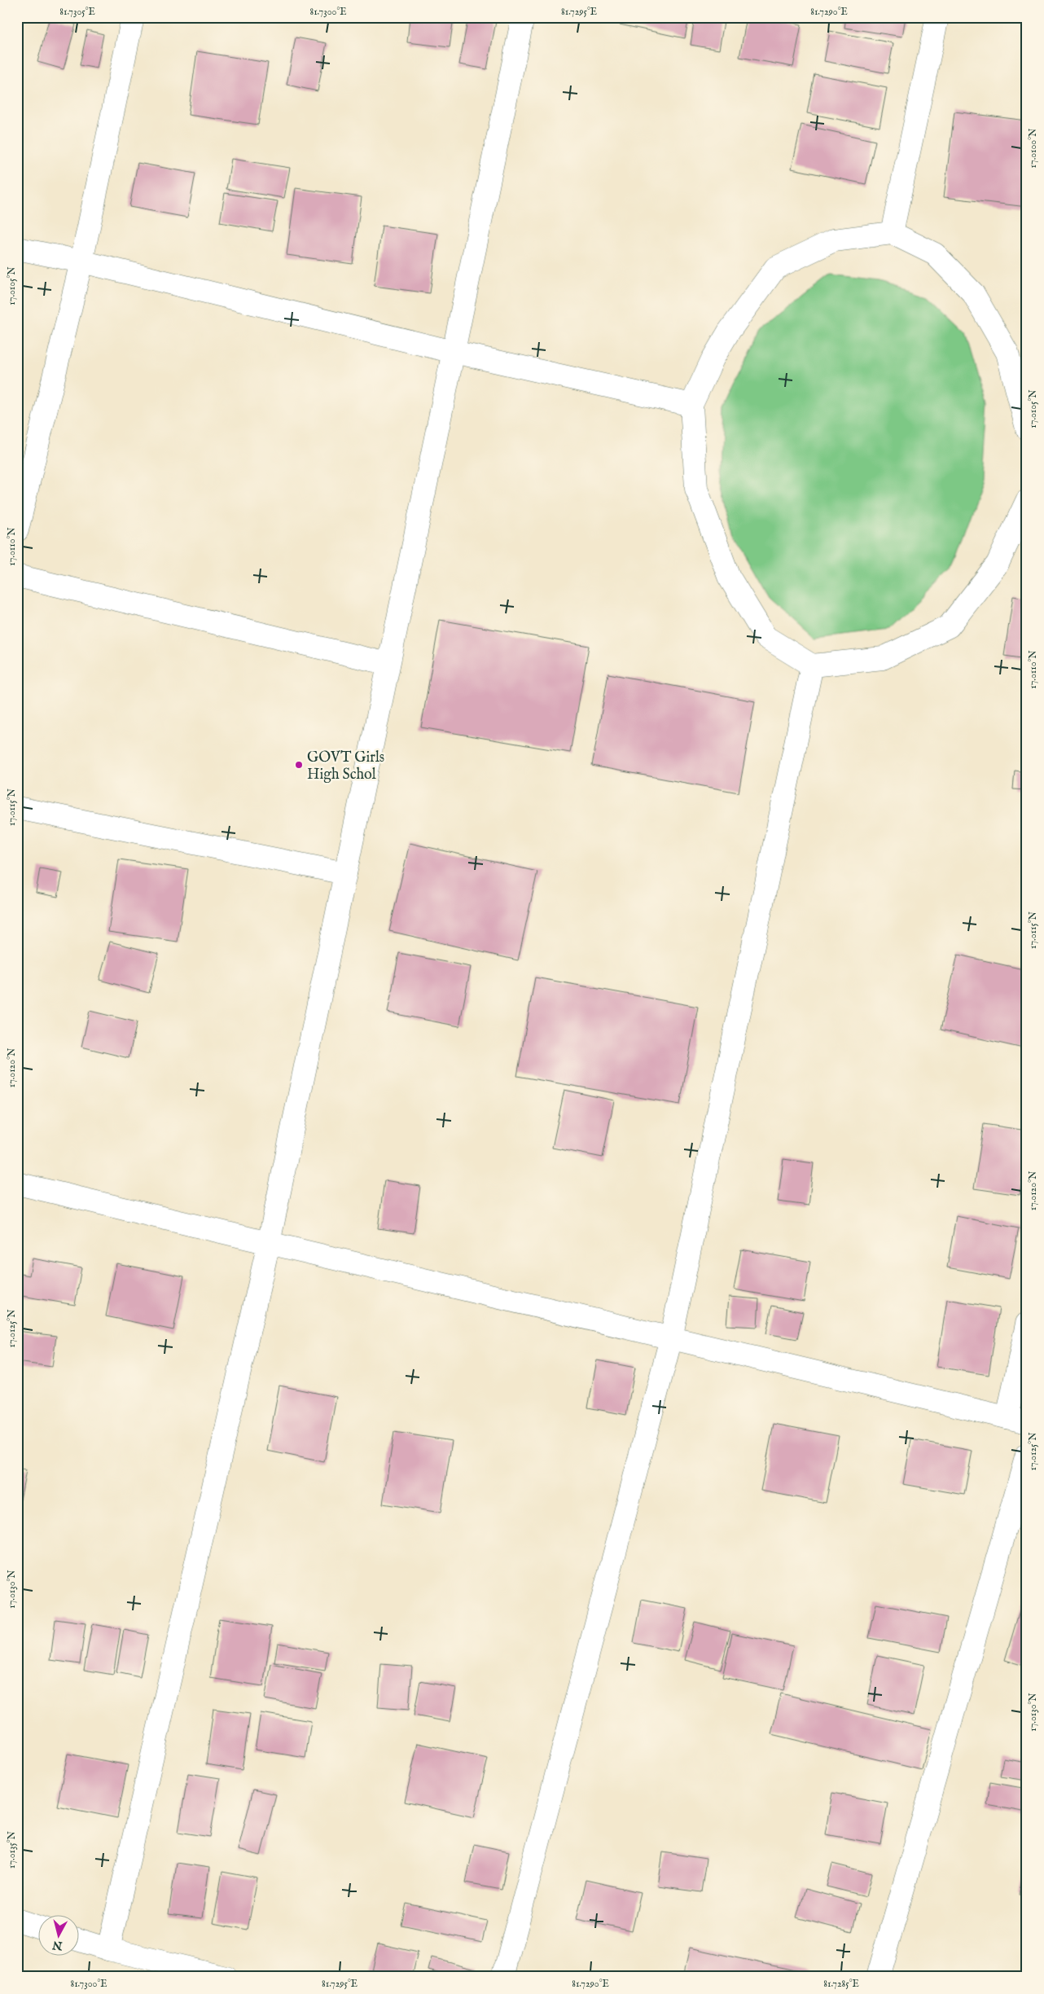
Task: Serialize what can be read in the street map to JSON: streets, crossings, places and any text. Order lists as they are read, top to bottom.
{
  "places": ["GOVT Girls High Schol"],
  "north": "bottom",
  "coordinates": [
    "81.7305°E",
    "81.7300°E",
    "81.7295°E",
    "81.7290°E",
    "17.0100°N",
    "17.0105°N",
    "17.0110°N",
    "17.0115°N",
    "17.0120°N",
    "17.0125°N",
    "17.0130°N",
    "17.0135°N",
    "81.7285°E"
  ]
}
